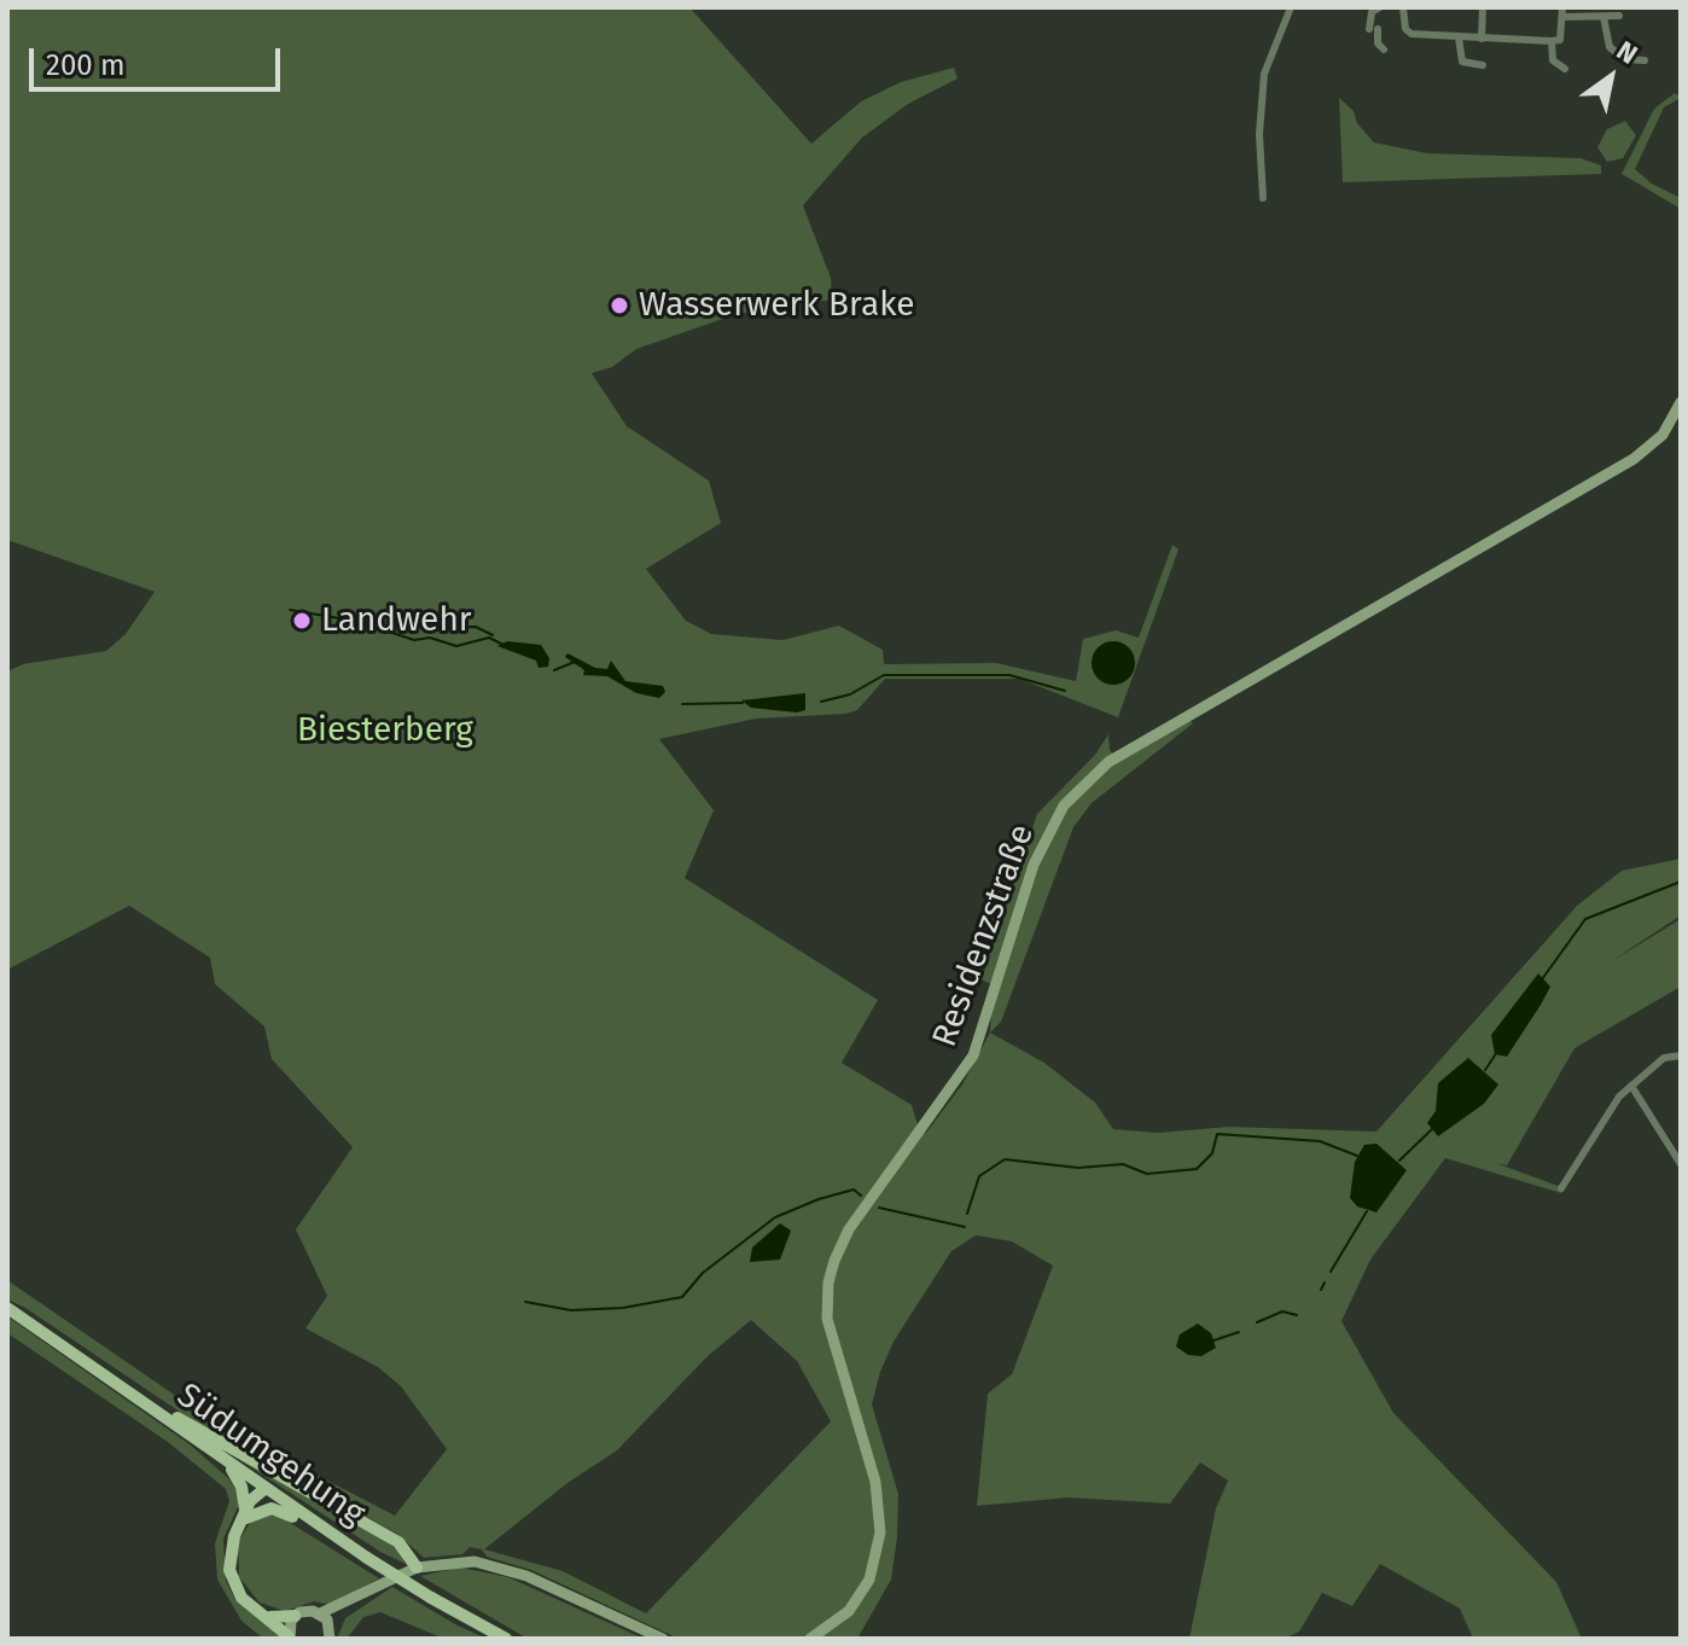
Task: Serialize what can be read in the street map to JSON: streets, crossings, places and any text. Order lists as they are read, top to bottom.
{
  "streets": {
    "main road": ["Residenzstraße", "Südumgehung"]
  },
  "parks": ["Biesterberg"],
  "places": ["Wasserwerk Brake", "Landwehr"],
  "scale_bar": "200 m",
  "north": "top right"
}
